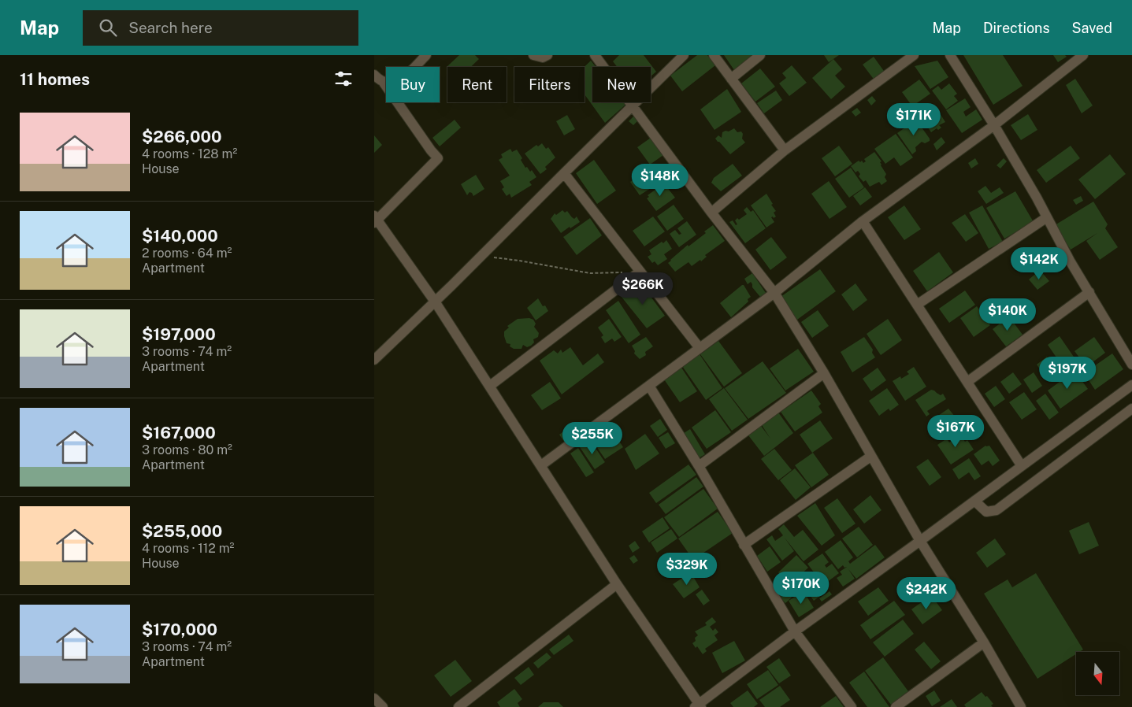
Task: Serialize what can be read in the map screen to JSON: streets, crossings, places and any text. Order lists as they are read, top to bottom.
{
  "north": "bottom",
  "page": {
    "header": "Map",
    "search": "Search here",
    "nav": ["Map", "Directions", "Saved"],
    "heading": "11 homes",
    "chip": [
      "Buy",
      "Rent",
      "Filters",
      "New"
    ],
    "list": [
      {
        "name": "$266,000",
        "note": "4 rooms · 128 m² · House"
      },
      {
        "name": "$140,000",
        "note": "2 rooms · 64 m² · Apartment"
      },
      {
        "name": "$197,000",
        "note": "3 rooms · 74 m² · Apartment"
      },
      {
        "name": "$167,000",
        "note": "3 rooms · 80 m² · Apartment"
      },
      {
        "name": "$255,000",
        "note": "4 rooms · 112 m² · House"
      },
      {
        "name": "$170,000",
        "note": "3 rooms · 74 m² · Apartment"
      }
    ],
    "price": [
      "$171K",
      "$148K",
      "$142K",
      "$266K",
      "$140K",
      "$197K",
      "$167K",
      "$255K",
      "$329K",
      "$170K",
      "$242K"
    ]
  }
}
